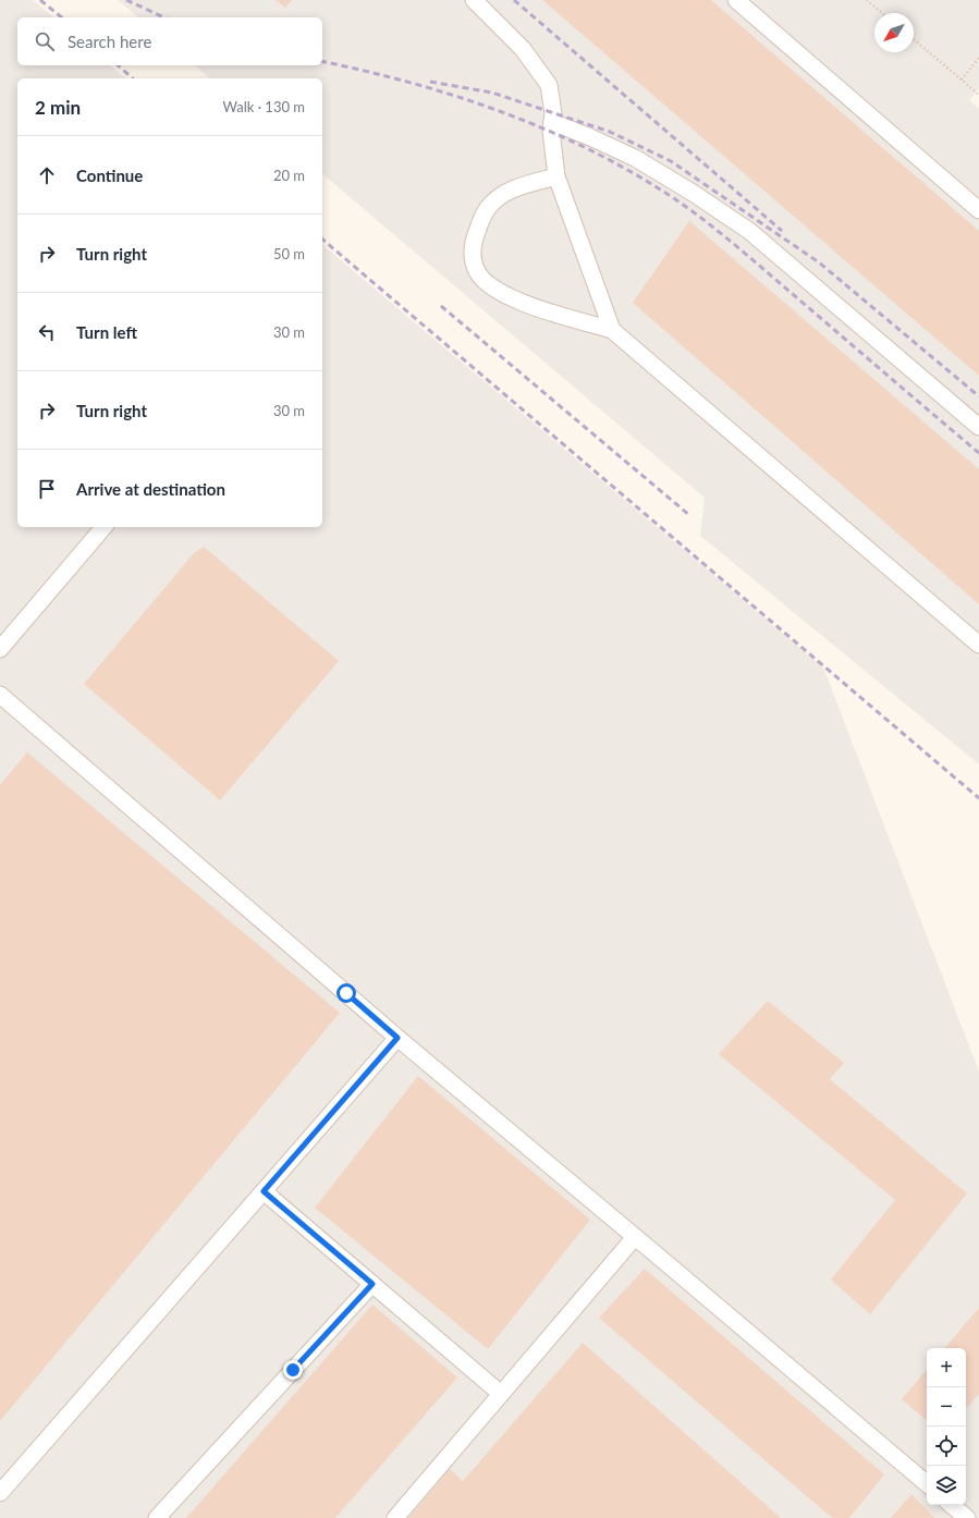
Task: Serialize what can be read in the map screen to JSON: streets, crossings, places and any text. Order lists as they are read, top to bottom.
{
  "north": "bottom left",
  "page": {
    "search": "Search here",
    "heading": ["2 min", "Walk · 130 m"],
    "list": [
      ["Continue", "20 m"],
      ["Turn right", "50 m"],
      ["Turn left", "30 m"],
      ["Turn right", "30 m"],
      "Arrive at destination"
    ],
    "map_buttons": ["+", "−"]
  }
}
